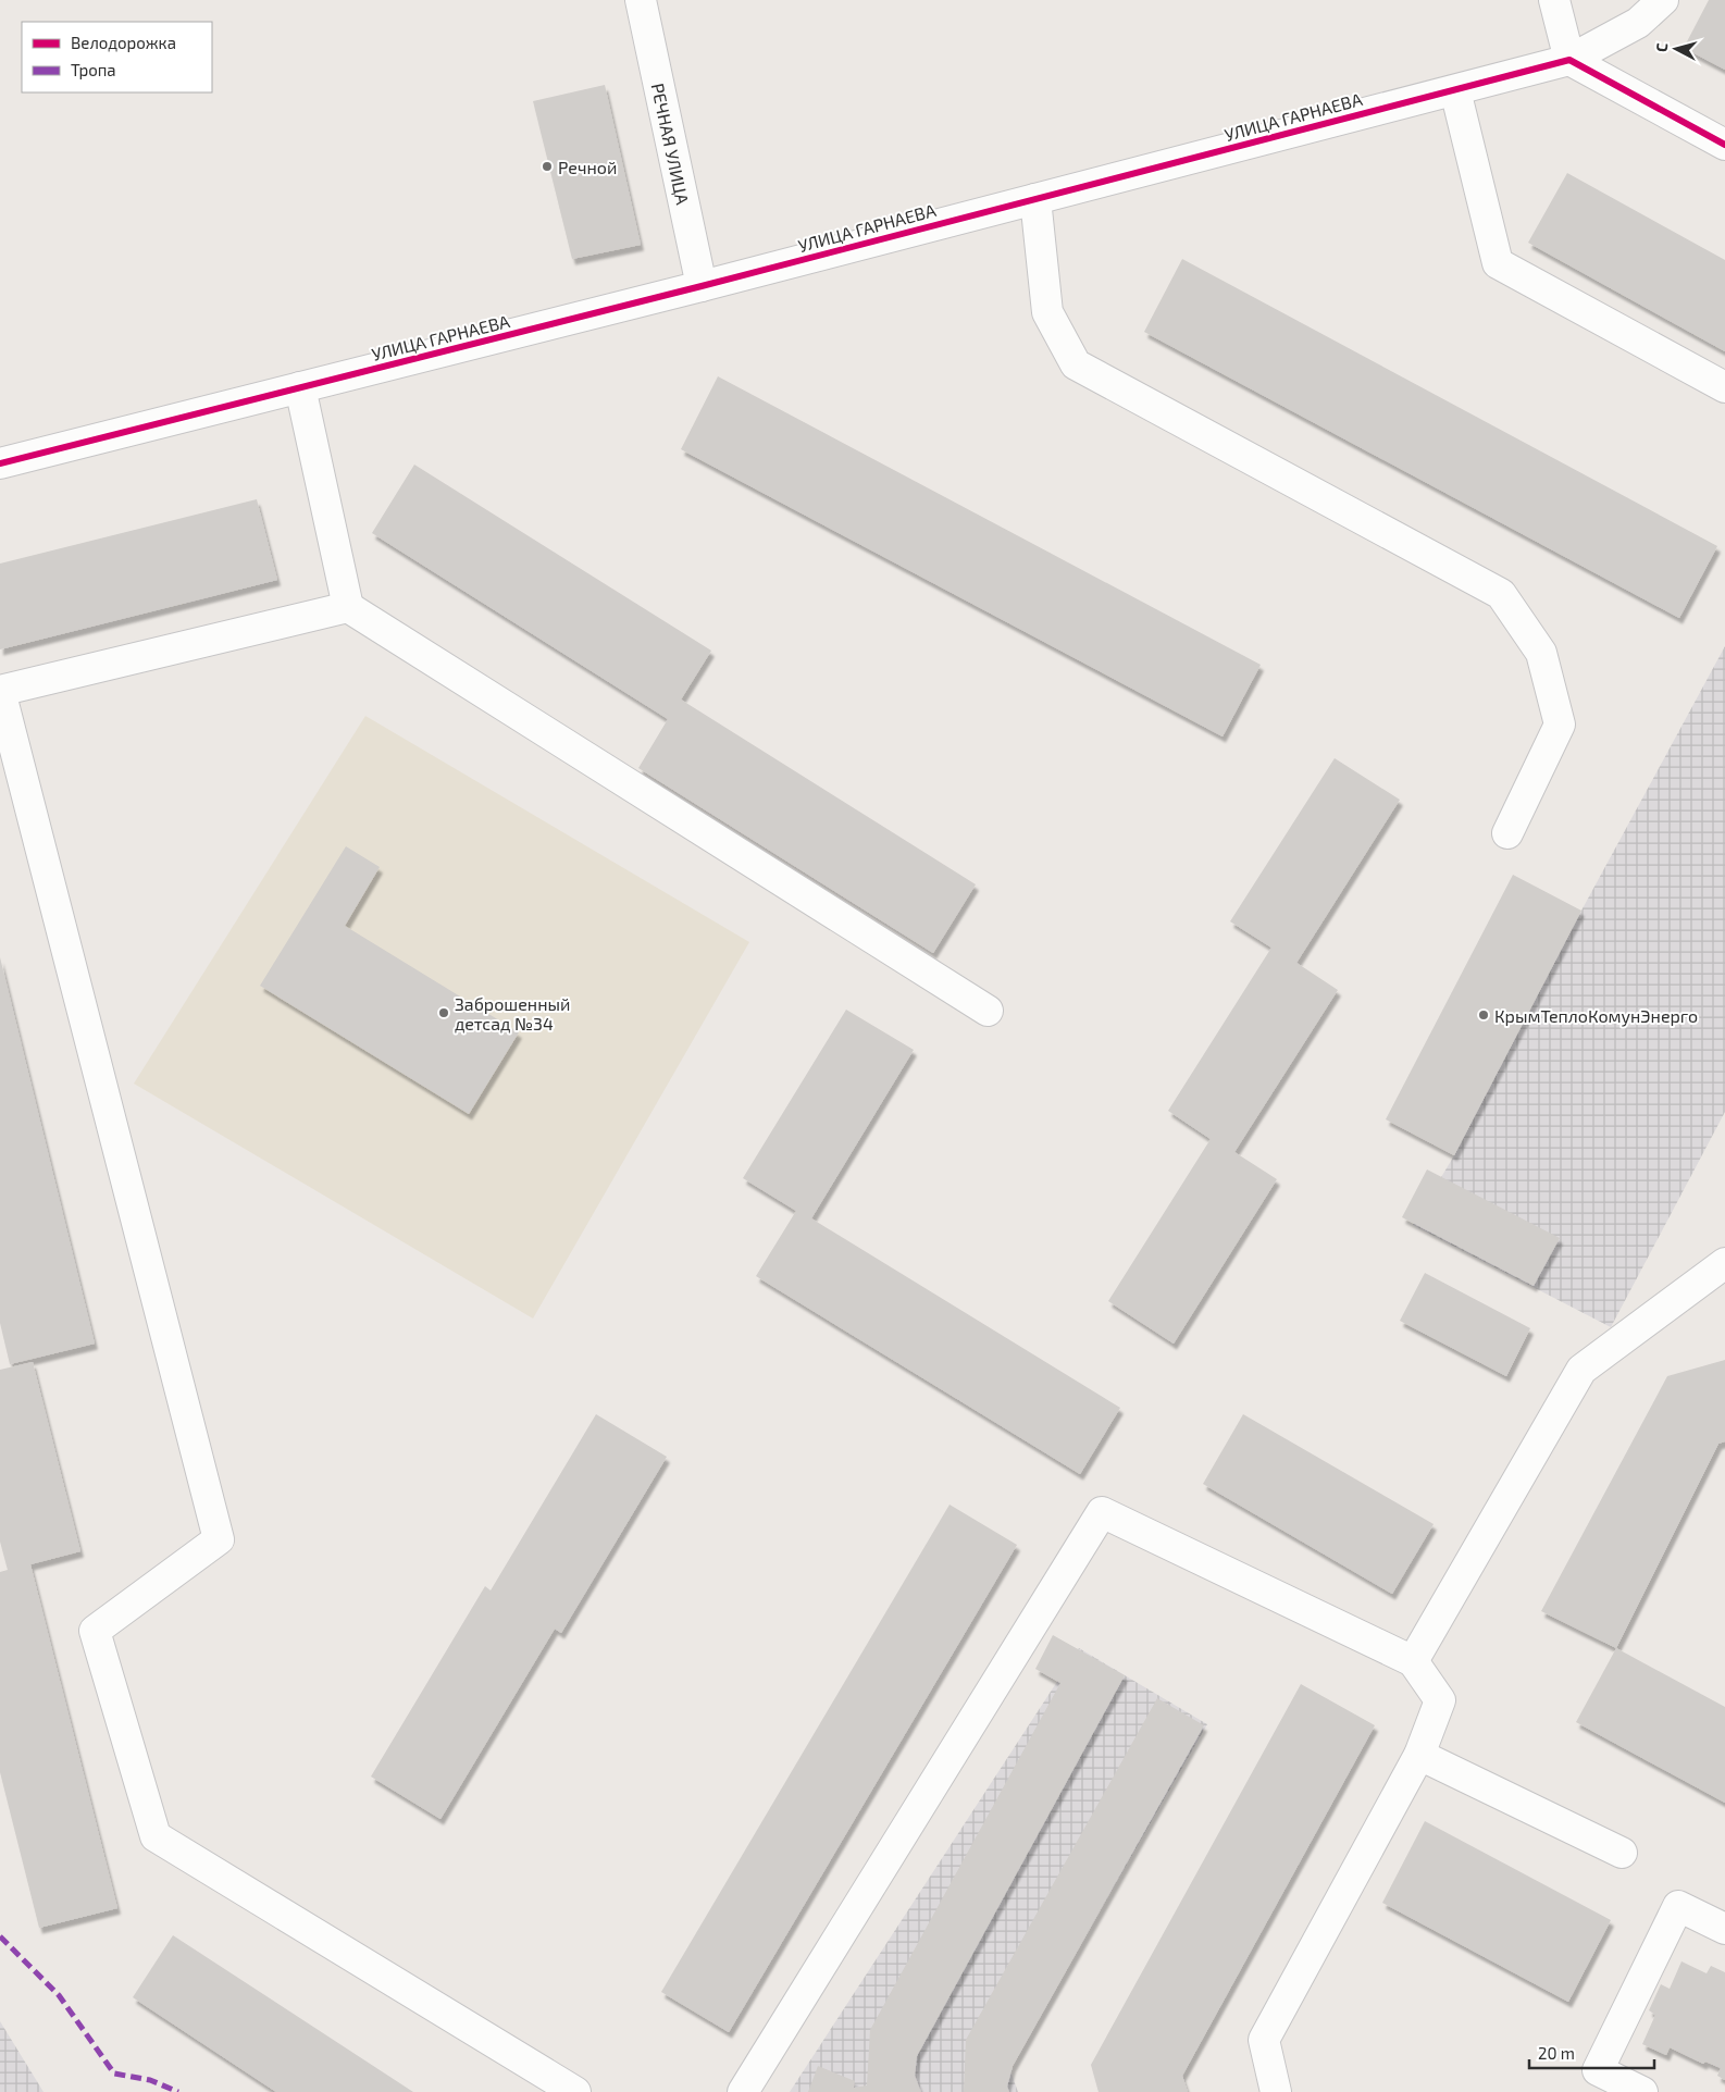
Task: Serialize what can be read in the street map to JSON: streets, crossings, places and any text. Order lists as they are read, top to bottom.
{
  "streets": {
    "street": ["УЛИЦА ГАРНАЕВА", "РЕЧНАЯ УЛИЦА"]
  },
  "crossings": [
    ["УЛИЦА ГАРНАЕВА", "РЕЧНАЯ УЛИЦА"]
  ],
  "places": ["Речной", "Заброшенный детсад №34", "КрымТеплоКомунЭнерго"],
  "legend": ["Велодорожка", "Тропа"],
  "scale_bar": "20 m",
  "north": "left"
}
